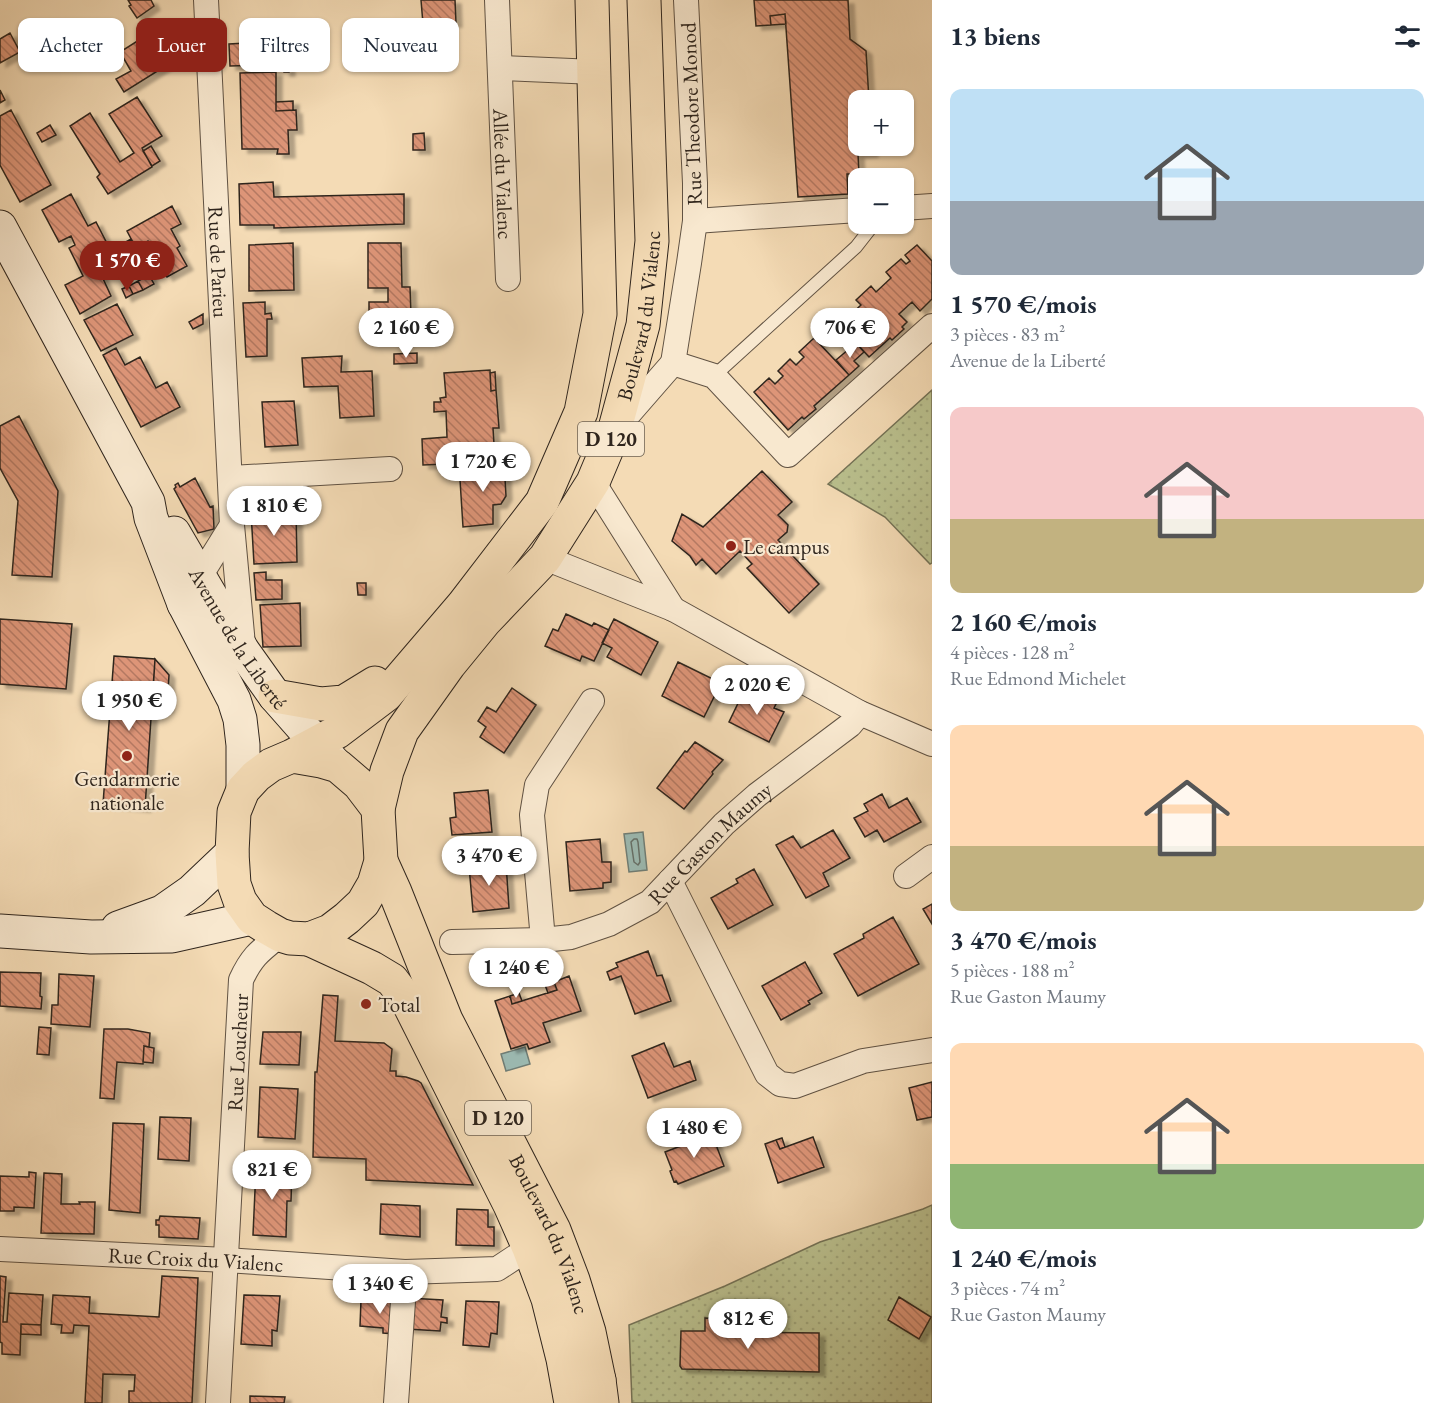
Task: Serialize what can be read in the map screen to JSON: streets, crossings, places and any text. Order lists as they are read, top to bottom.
{
  "streets": {
    "main road": ["Boulevard du Vialenc", "D 120"],
    "street": [
      "Rue Theodore Monod",
      "Allée du Vialenc",
      "Rue de Parieu",
      "Avenue de la Liberté",
      "Rue Gaston Maumy",
      "Rue Loucheur",
      "Rue Croix du Vialenc"
    ]
  },
  "crossings": [
    ["Rue de Parieu", "Avenue de la Liberté"],
    ["Boulevard du Vialenc", "D 120"],
    ["Boulevard du Vialenc", "Avenue de la Liberté"],
    ["Boulevard du Vialenc", "Rue Loucheur"],
    ["D 120", "Avenue de la Liberté"],
    ["D 120", "Rue Loucheur"],
    ["D 120", "Rue Croix du Vialenc"],
    ["Avenue de la Liberté", "Rue Loucheur"],
    ["Rue Loucheur", "Rue Croix du Vialenc"]
  ],
  "places": ["Le campus", "Gendarmerie nationale", "Total"],
  "page": {
    "heading": "13 biens",
    "chip": [
      "Acheter",
      "Louer",
      "Filtres",
      "Nouveau"
    ],
    "list": [
      {
        "name": "1 570 €/mois",
        "note": "3 pièces · 83 m² · Avenue de la Liberté"
      },
      {
        "name": "2 160 €/mois",
        "note": "4 pièces · 128 m² · Rue Edmond Michelet"
      },
      {
        "name": "3 470 €/mois",
        "note": "5 pièces · 188 m² · Rue Gaston Maumy"
      },
      {
        "name": "1 240 €/mois",
        "note": "3 pièces · 74 m² · Rue Gaston Maumy"
      }
    ],
    "map_buttons": ["+", "−"],
    "price": [
      "1 570 €",
      "2 160 €",
      "706 €",
      "1 720 €",
      "1 810 €",
      "2 020 €",
      "1 950 €",
      "3 470 €",
      "1 240 €",
      "1 480 €",
      "821 €",
      "1 340 €",
      "812 €"
    ]
  }
}
